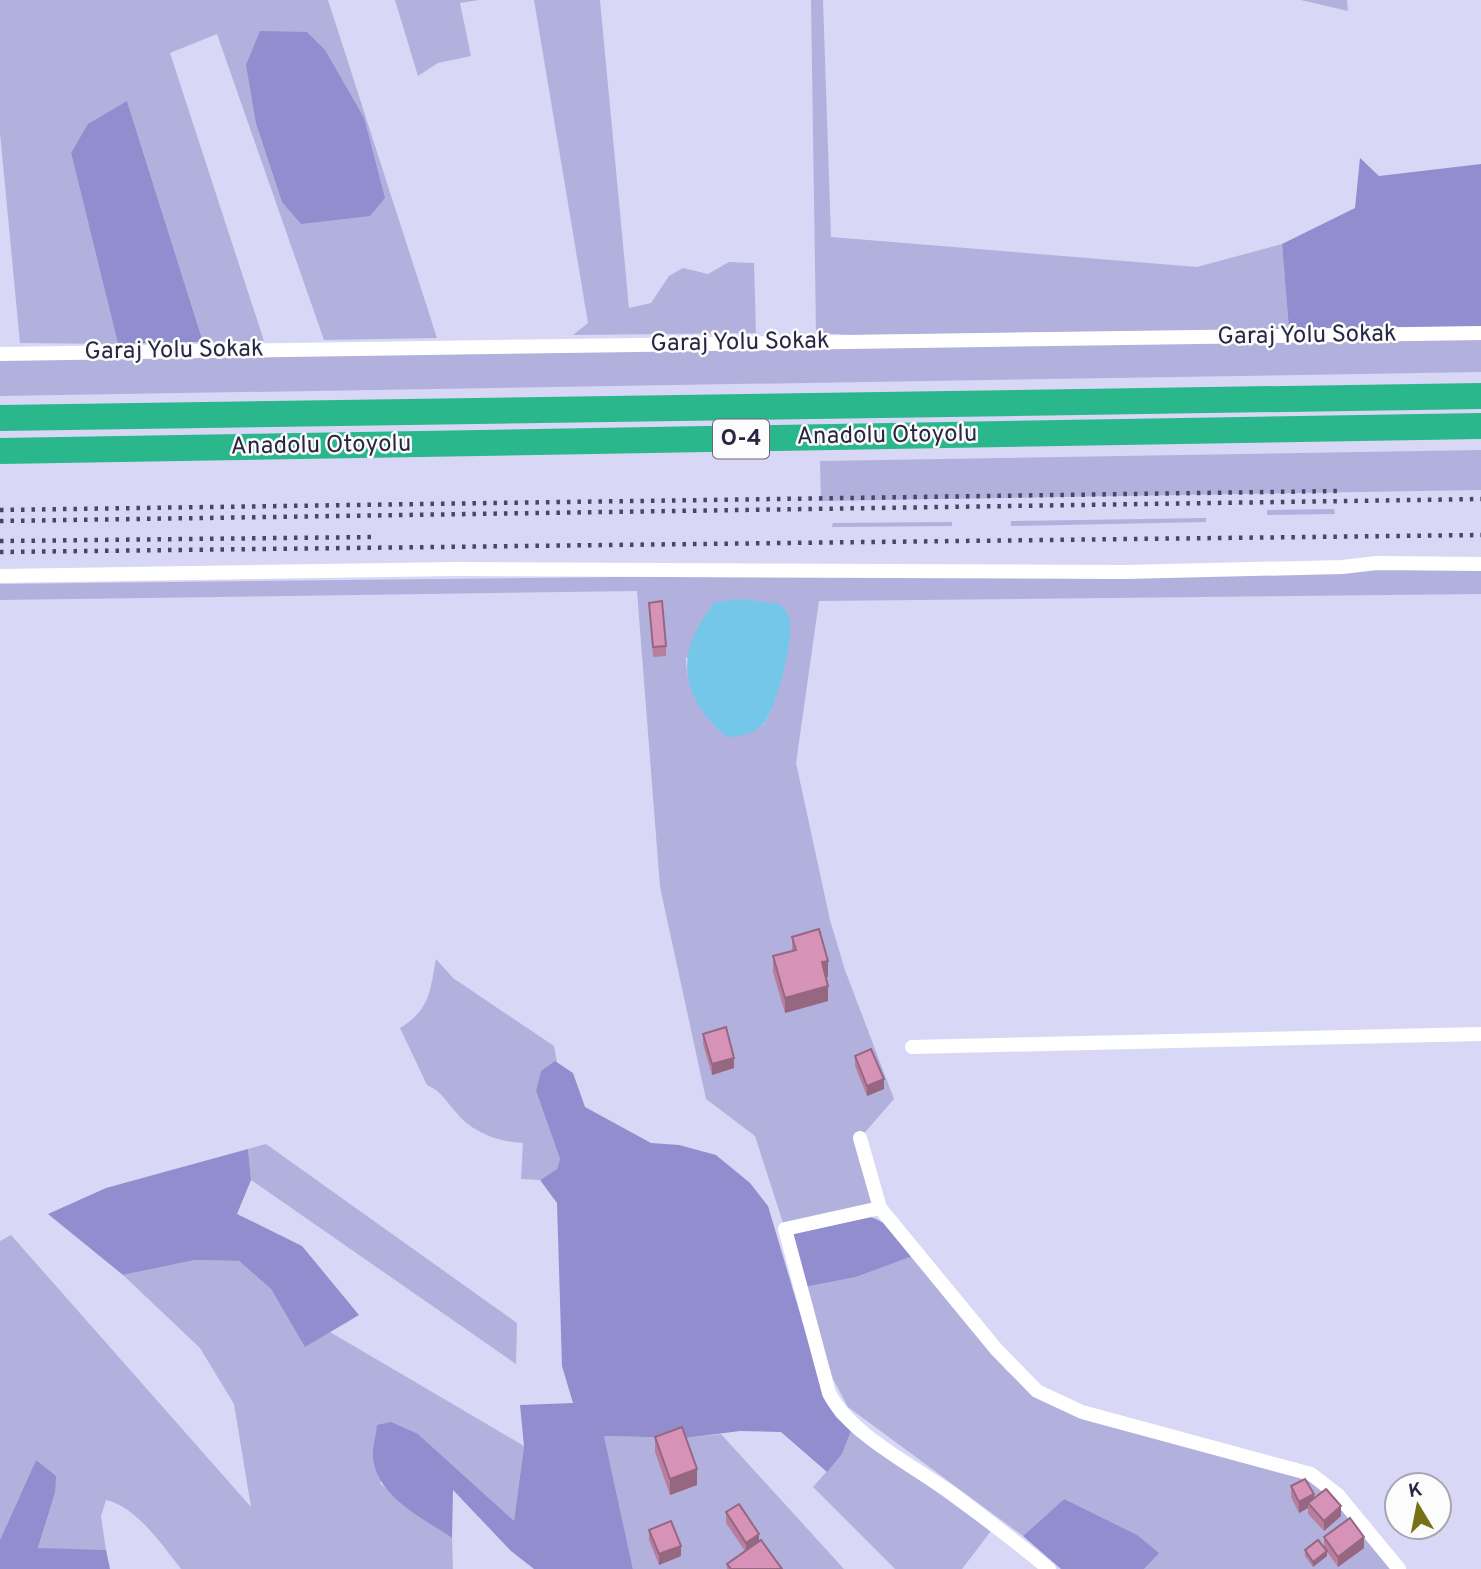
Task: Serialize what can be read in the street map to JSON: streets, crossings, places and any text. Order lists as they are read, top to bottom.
{
  "streets": {
    "highway": ["Anadolu Otoyolu", "O-4"],
    "street": ["Garaj Yolu Sokak"]
  },
  "north": "top"
}
